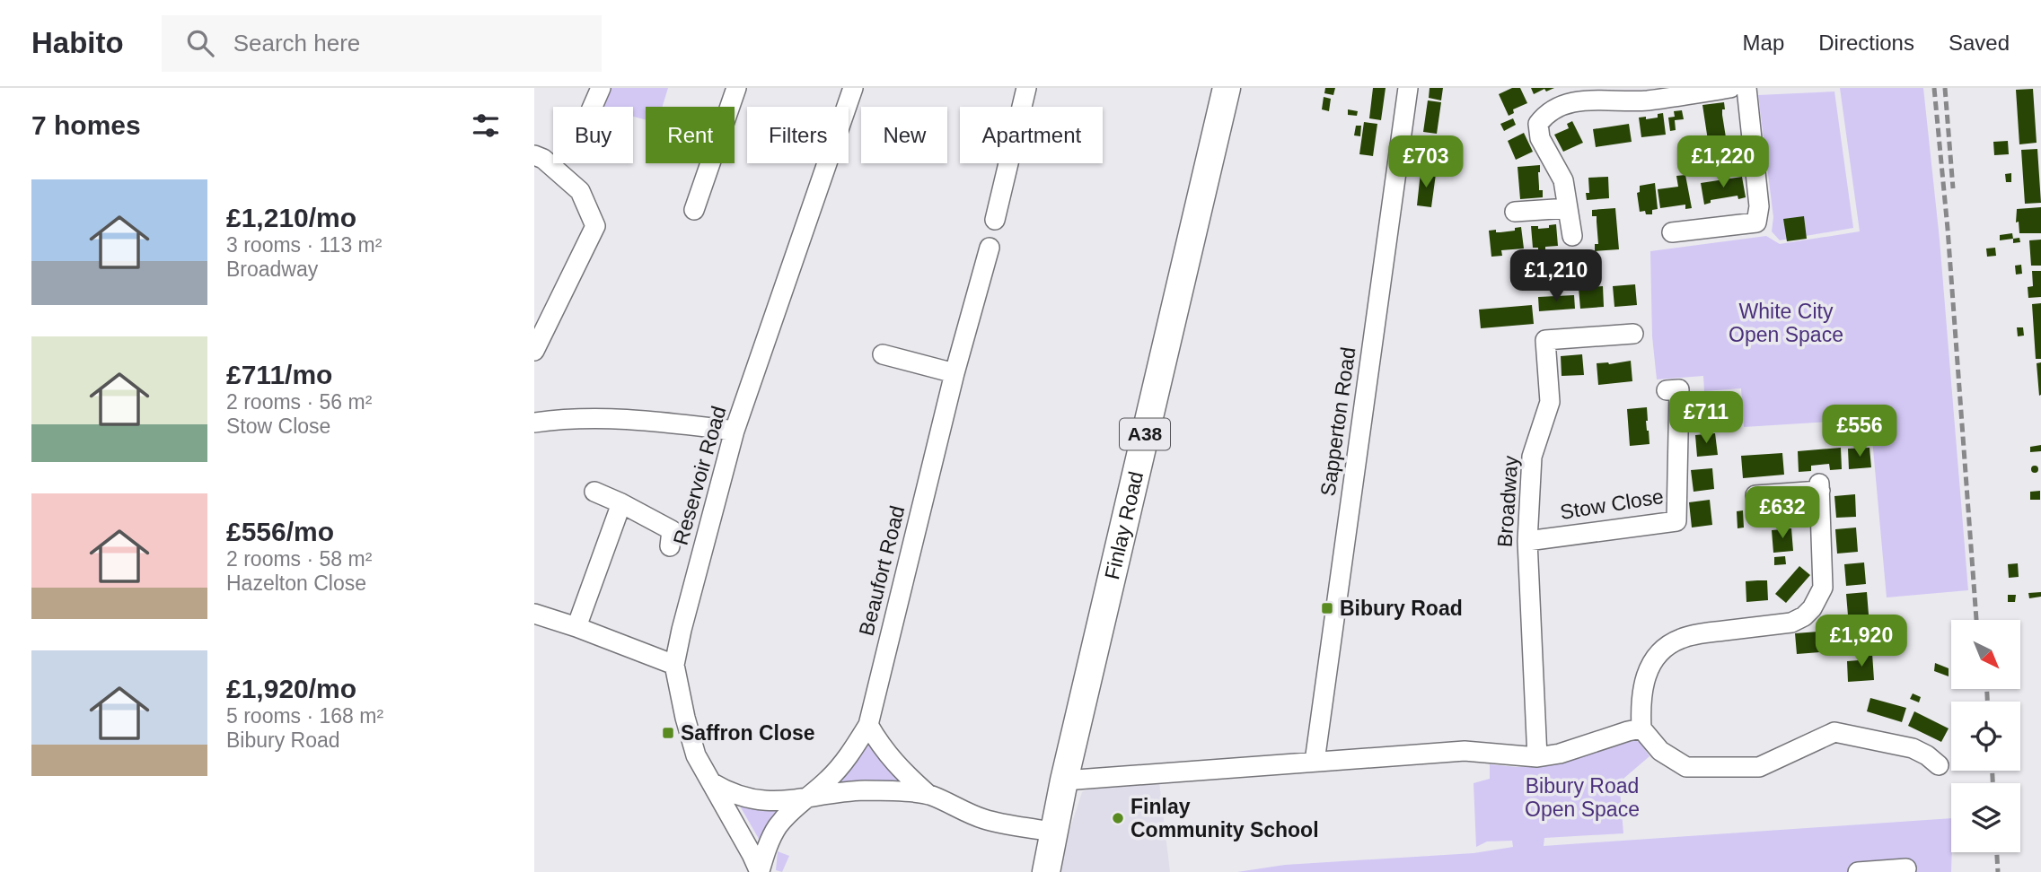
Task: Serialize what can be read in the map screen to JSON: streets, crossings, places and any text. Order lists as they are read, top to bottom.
{
  "streets": {
    "highway": ["A38", "Finlay Road"],
    "street": [
      "Sapperton Road",
      "Reservoir Road",
      "Broadway",
      "Stow Close",
      "Beaufort Road"
    ]
  },
  "crossings": [
    ["A38", "Finlay Road"],
    ["Reservoir Road", "Beaufort Road"],
    ["Broadway", "Stow Close"]
  ],
  "parks": ["White City Open Space", "Bibury Road Open Space"],
  "places": {
    "transit": ["Bibury Road", "Saffron Close"],
    "other": ["Finlay Community School"]
  },
  "north": "bottom right",
  "page": {
    "header": "Habito",
    "search": "Search here",
    "nav": ["Map", "Directions", "Saved"],
    "heading": "7 homes",
    "chip": [
      "Buy",
      "Rent",
      "Filters",
      "New",
      "Apartment"
    ],
    "price": [
      "£703",
      "£1,220",
      "£1,210",
      "£711",
      "£556",
      "£632",
      "£1,920"
    ],
    "list": [
      {
        "name": "£1,210/mo",
        "note": "3 rooms · 113 m² · Broadway"
      },
      {
        "name": "£711/mo",
        "note": "2 rooms · 56 m² · Stow Close"
      },
      {
        "name": "£556/mo",
        "note": "2 rooms · 58 m² · Hazelton Close"
      },
      {
        "name": "£1,920/mo",
        "note": "5 rooms · 168 m² · Bibury Road"
      }
    ]
  }
}
